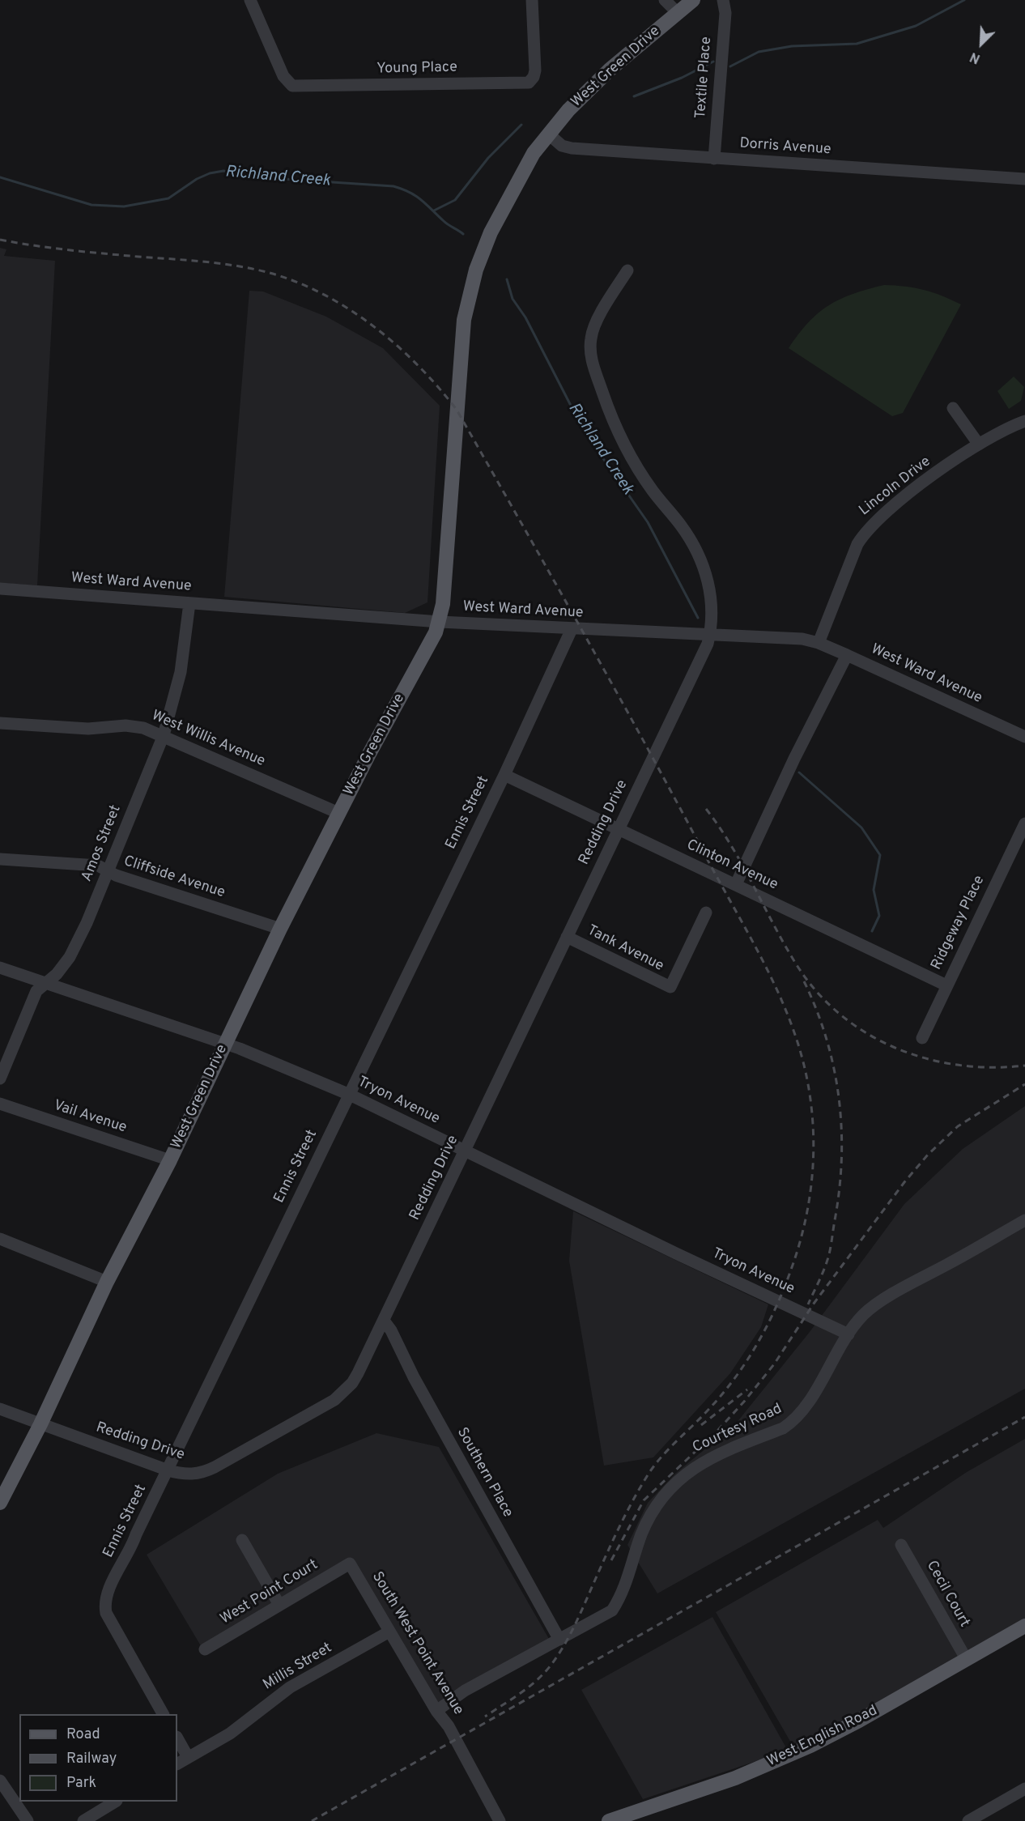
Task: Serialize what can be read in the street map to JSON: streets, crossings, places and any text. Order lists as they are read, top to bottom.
{
  "streets": {
    "main road": ["West Green Drive", "West English Road"],
    "street": [
      "Young Place",
      "Textile Place",
      "Dorris Avenue",
      "Lincoln Drive",
      "West Ward Avenue",
      "West Willis Avenue",
      "Ennis Street",
      "Redding Drive",
      "Amos Street",
      "Clinton Avenue",
      "Cliffside Avenue",
      "Ridgeway Place",
      "Tank Avenue",
      "Tryon Avenue",
      "Vail Avenue",
      "Courtesy Road",
      "Southern Place",
      "West Point Court",
      "Cecil Court",
      "South West Point Avenue",
      "Millis Street"
    ]
  },
  "crossings": [
    ["West Green Drive", "Dorris Avenue"],
    ["West Green Drive", "West Ward Avenue"],
    ["West Green Drive", "West Willis Avenue"],
    ["West Green Drive", "Redding Drive"],
    ["West Green Drive", "Cliffside Avenue"],
    ["West Green Drive", "Tryon Avenue"],
    ["West Green Drive", "Vail Avenue"],
    ["Textile Place", "Dorris Avenue"],
    ["Lincoln Drive", "West Ward Avenue"],
    ["West Ward Avenue", "Ennis Street"],
    ["West Ward Avenue", "Redding Drive"],
    ["West Ward Avenue", "Amos Street"],
    ["West Willis Avenue", "Amos Street"],
    ["Ennis Street", "Redding Drive"],
    ["Ennis Street", "Clinton Avenue"],
    ["Ennis Street", "Tryon Avenue"],
    ["Redding Drive", "Clinton Avenue"],
    ["Redding Drive", "Tank Avenue"],
    ["Redding Drive", "Tryon Avenue"],
    ["Redding Drive", "Southern Place"],
    ["Amos Street", "Cliffside Avenue"],
    ["Amos Street", "Tryon Avenue"],
    ["Clinton Avenue", "Ridgeway Place"],
    ["Tryon Avenue", "Courtesy Road"],
    ["Courtesy Road", "Southern Place"],
    ["Courtesy Road", "South West Point Avenue"],
    ["West Point Court", "South West Point Avenue"],
    ["Cecil Court", "West English Road"],
    ["South West Point Avenue", "Millis Street"]
  ],
  "water": ["Richland Creek"],
  "legend": ["Road", "Railway", "Park"],
  "north": "bottom left"
}
